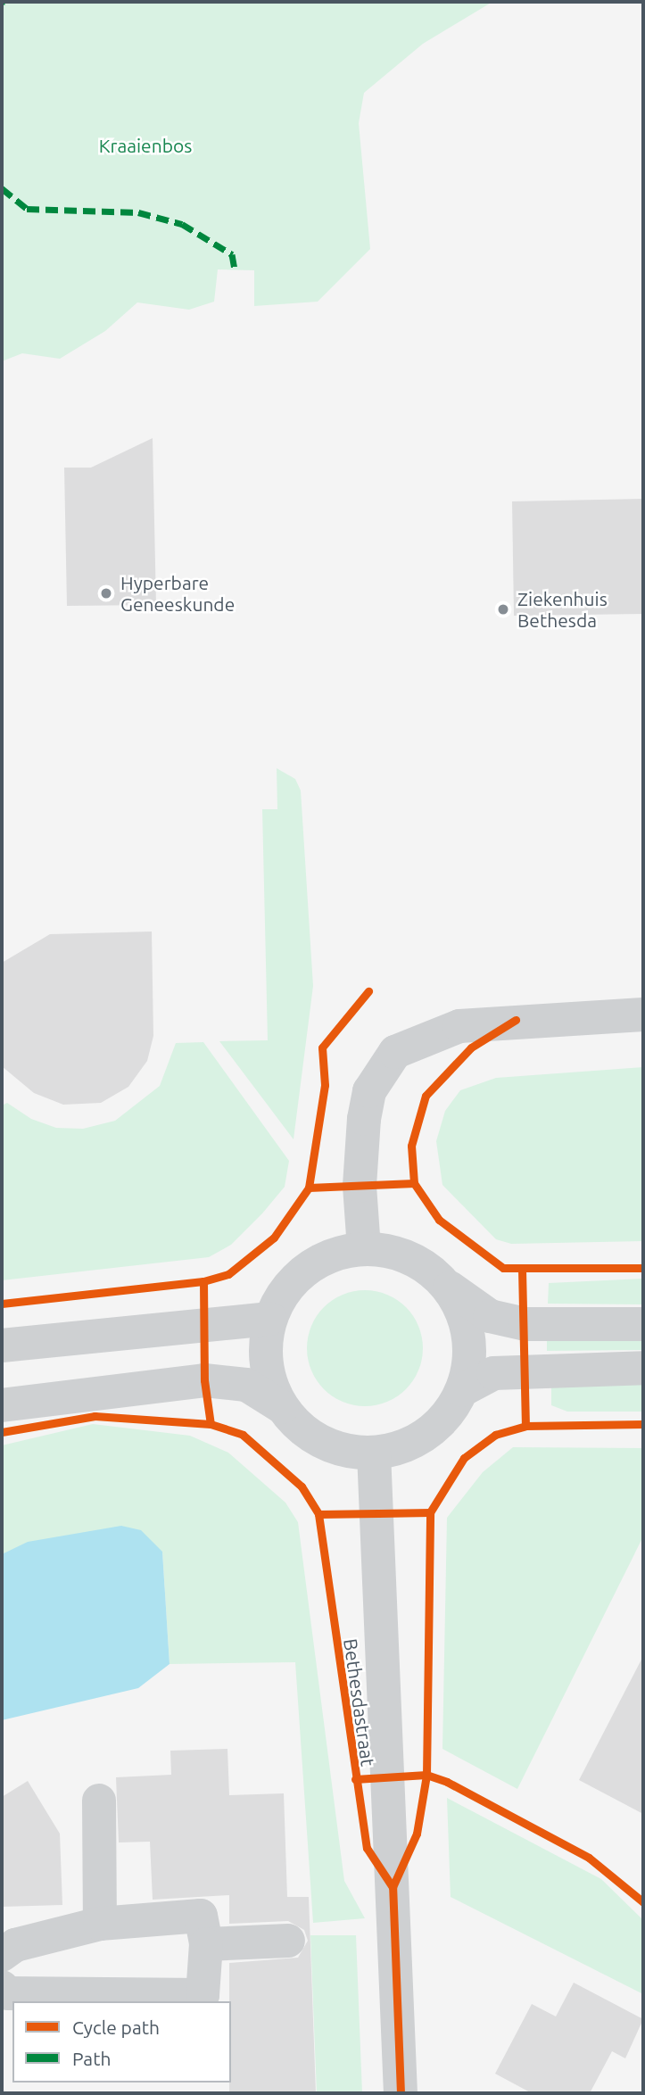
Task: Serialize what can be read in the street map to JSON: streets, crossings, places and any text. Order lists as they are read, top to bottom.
{
  "streets": {
    "street": ["Bethesdastraat"]
  },
  "parks": ["Kraaienbos"],
  "places": ["Hyperbare Geneeskunde", "Ziekenhuis Bethesda"],
  "legend": ["Cycle path", "Path"]
}
